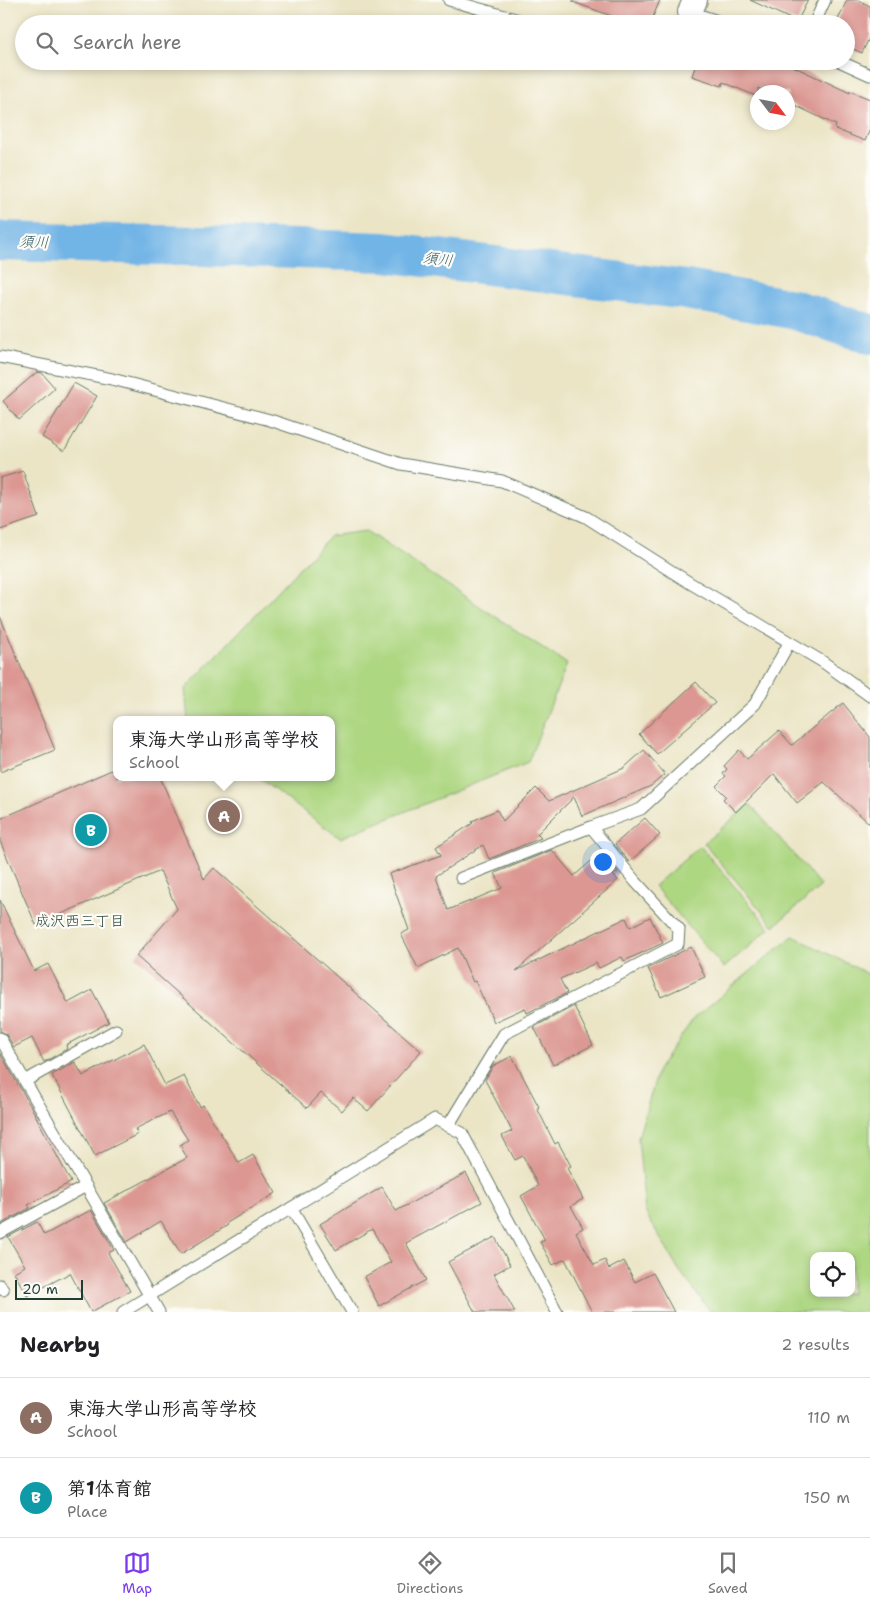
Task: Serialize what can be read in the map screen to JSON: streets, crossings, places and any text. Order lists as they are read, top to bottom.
{
  "districts": ["成沢西三丁目"],
  "water": ["須川"],
  "scale_bar": "20 m",
  "north": "bottom right",
  "page": {
    "search": "Search here",
    "popup": ["東海大学山形高等学校", "School"],
    "pins": ["A", "B"],
    "scale": "20 m",
    "heading": ["Nearby", "2 results"],
    "list": [
      {
        "mark": "A",
        "name": "東海大学山形高等学校",
        "note": "School",
        "value": "110 m"
      },
      {
        "mark": "B",
        "name": "第1体育館",
        "note": "Place",
        "value": "150 m"
      }
    ],
    "nav": ["Map", "Directions", "Saved"]
  }
}
